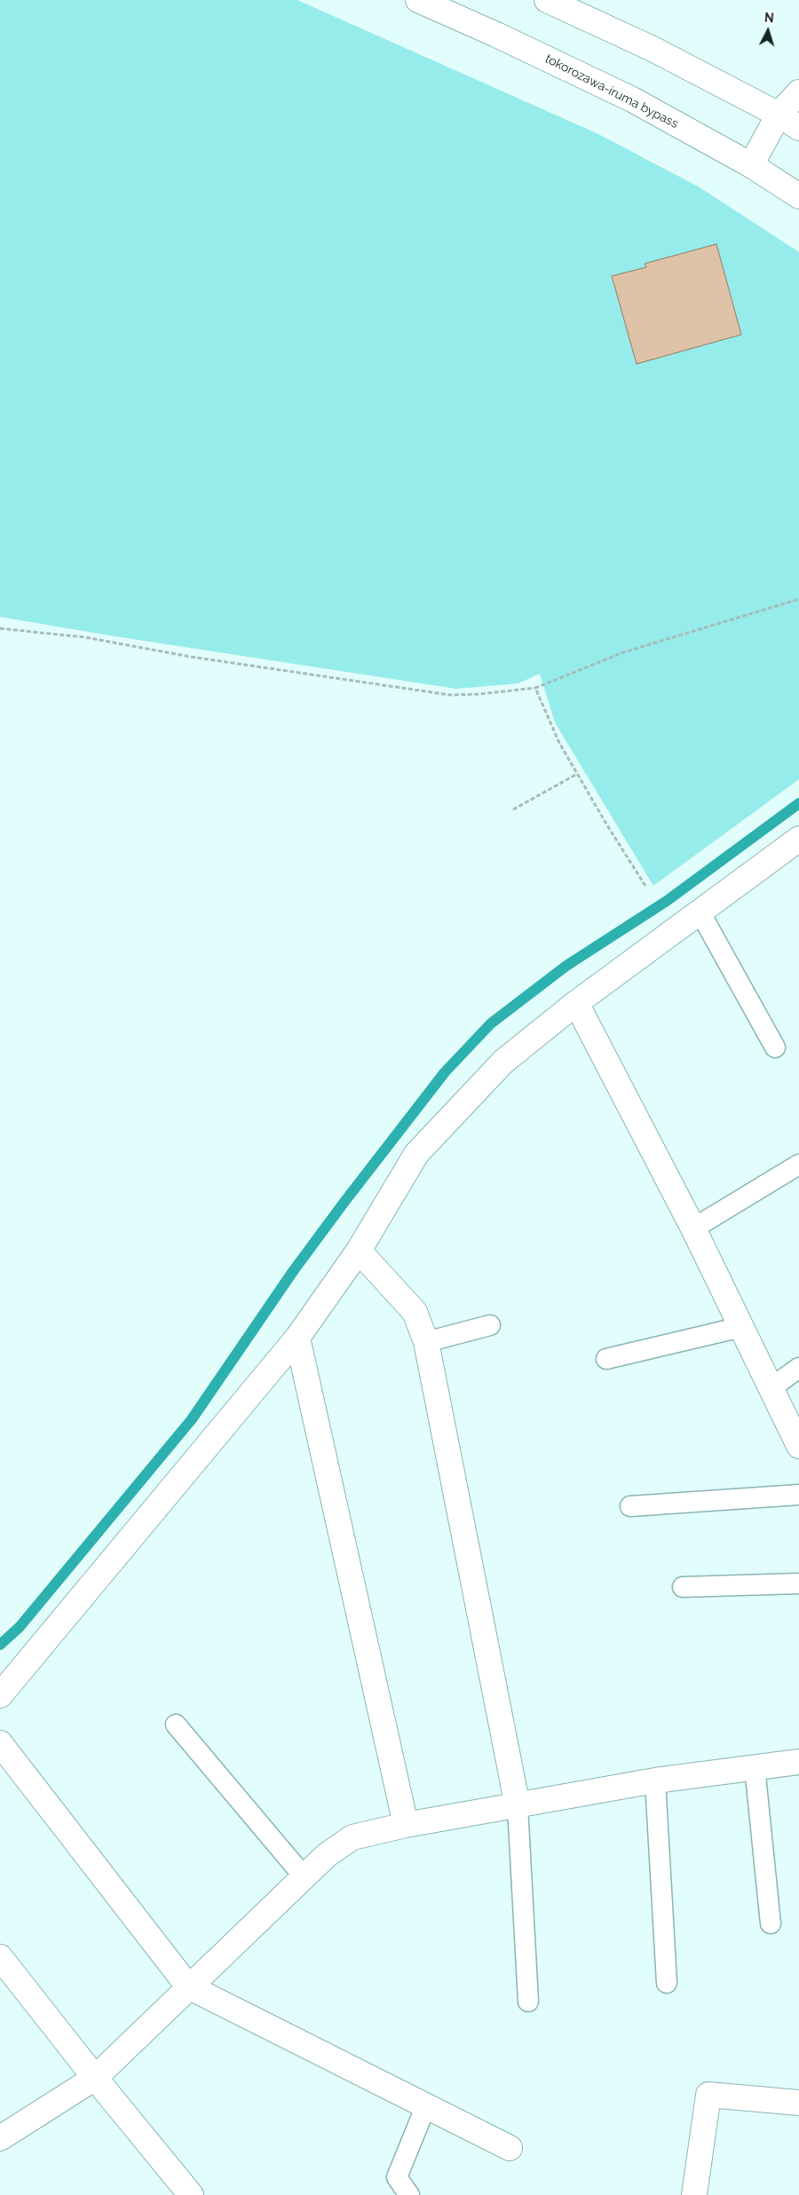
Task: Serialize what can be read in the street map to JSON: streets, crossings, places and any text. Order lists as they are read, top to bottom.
{
  "streets": {
    "main road": ["tokorozawa-iruma bypass"]
  },
  "north": "top"
}
